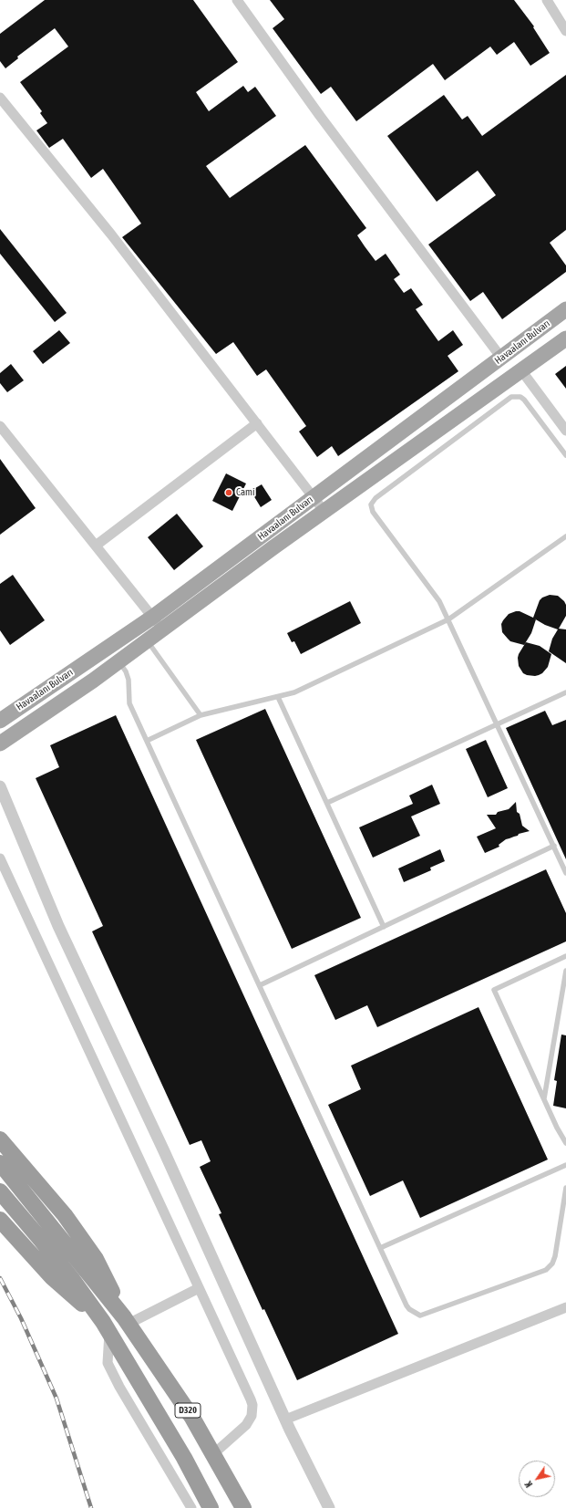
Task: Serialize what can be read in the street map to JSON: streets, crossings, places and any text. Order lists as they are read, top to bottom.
{
  "streets": {
    "highway": ["D320"],
    "main road": ["Havaalanı Bulvarı"]
  },
  "places": ["Cami"],
  "north": "bottom left"
}
